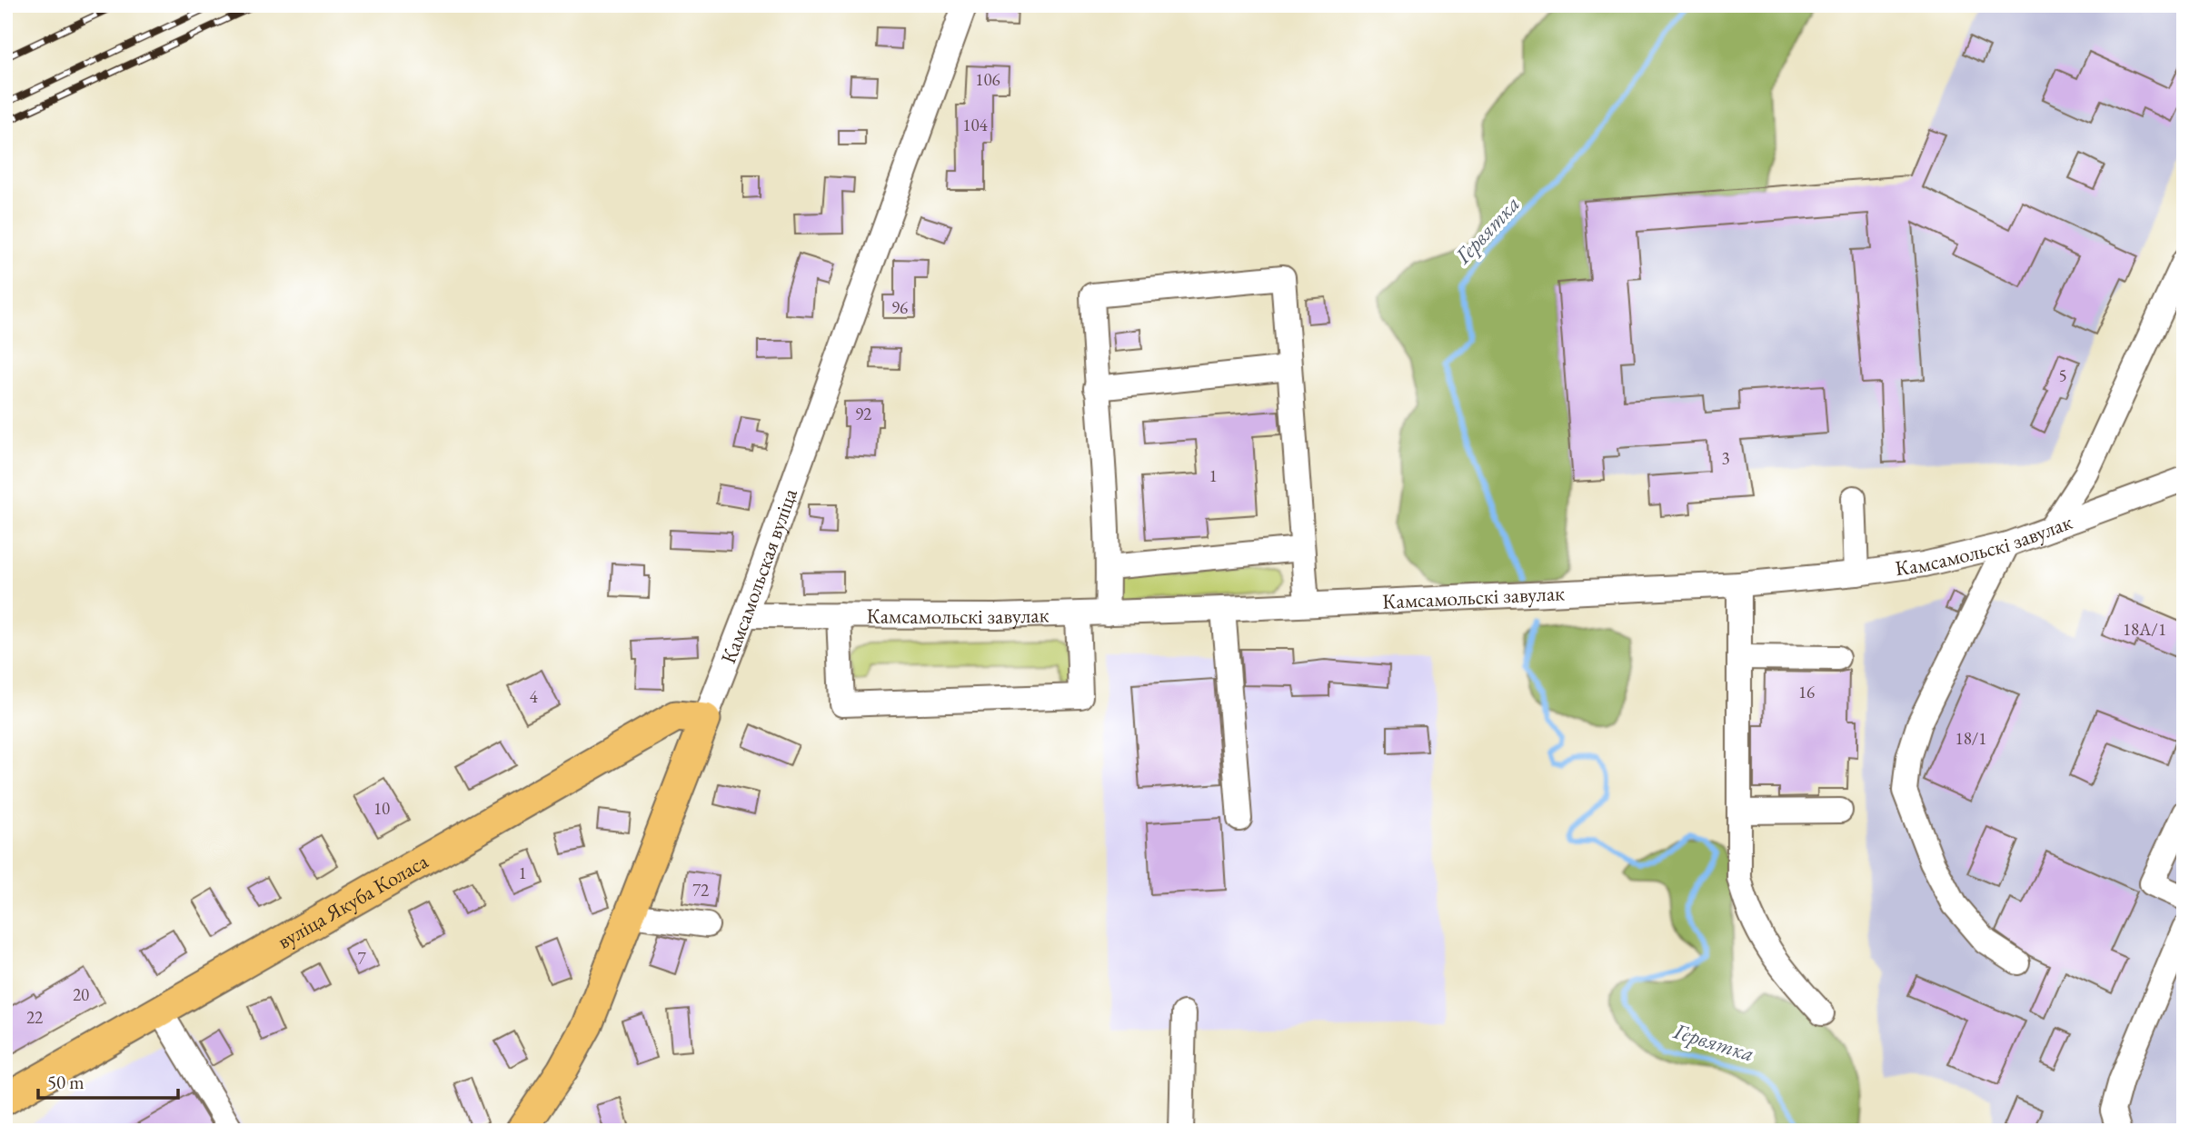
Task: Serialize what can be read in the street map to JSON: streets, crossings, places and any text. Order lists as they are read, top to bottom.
{
  "streets": {
    "main road": ["Камсамольская вуліца", "вуліца Якуба Коласа"],
    "street": ["Камсамольскі завулак"]
  },
  "crossings": [
    ["Камсамольскі завулак", "Камсамольская вуліца"],
    ["Камсамольская вуліца", "вуліца Якуба Коласа"]
  ],
  "water": ["Гервятка"],
  "house_numbers": [
    "106",
    "104",
    "96",
    "5",
    "92",
    "3",
    "1",
    "18А/1",
    "16",
    "4",
    "18/1",
    "10",
    "1",
    "72",
    "7",
    "20",
    "22"
  ],
  "scale_bar": "50 m"
}
